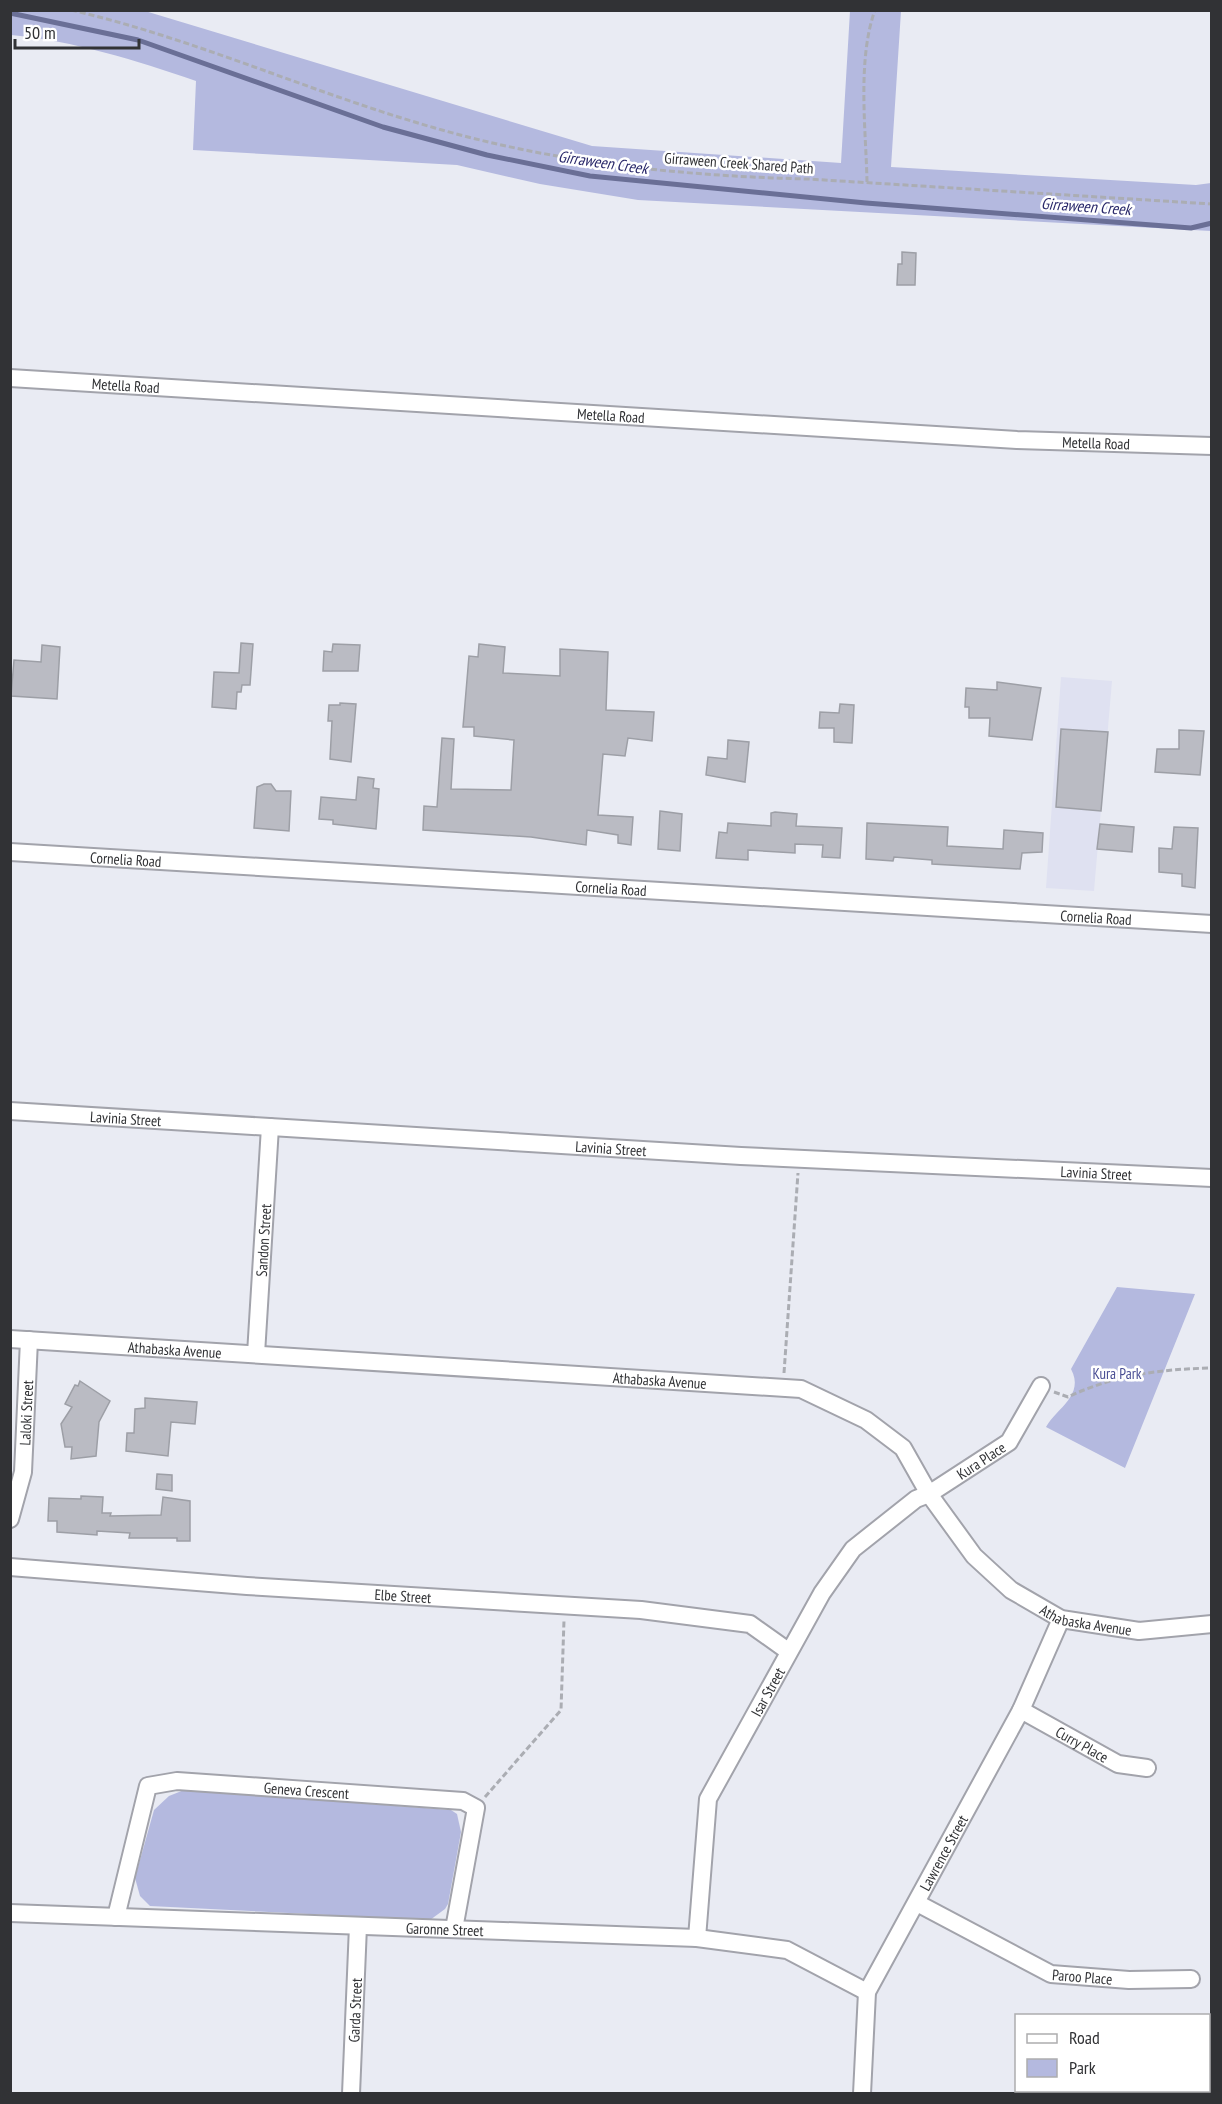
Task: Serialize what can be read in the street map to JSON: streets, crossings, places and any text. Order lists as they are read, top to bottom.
{
  "streets": {
    "street": [
      "Metella Road",
      "Cornelia Road",
      "Lavinia Street",
      "Sandon Street",
      "Athabaska Avenue",
      "Laloki Street",
      "Kura Place",
      "Elbe Street",
      "Isar Street",
      "Curry Place",
      "Geneva Crescent",
      "Lawrence Street",
      "Garonne Street",
      "Paroo Place",
      "Garda Street"
    ],
    "path": ["Girraween Creek Shared Path"]
  },
  "crossings": [
    ["Lavinia Street", "Sandon Street"],
    ["Sandon Street", "Athabaska Avenue"],
    ["Athabaska Avenue", "Laloki Street"],
    ["Athabaska Avenue", "Kura Place"],
    ["Athabaska Avenue", "Isar Street"],
    ["Athabaska Avenue", "Lawrence Street"],
    ["Kura Place", "Isar Street"],
    ["Elbe Street", "Isar Street"],
    ["Isar Street", "Garonne Street"],
    ["Curry Place", "Lawrence Street"],
    ["Geneva Crescent", "Garonne Street"],
    ["Lawrence Street", "Garonne Street"],
    ["Lawrence Street", "Paroo Place"],
    ["Garonne Street", "Garda Street"]
  ],
  "water": ["Girraween Creek"],
  "parks": ["Kura Park"],
  "legend": ["Road", "Park"],
  "scale_bar": "50 m"
}
